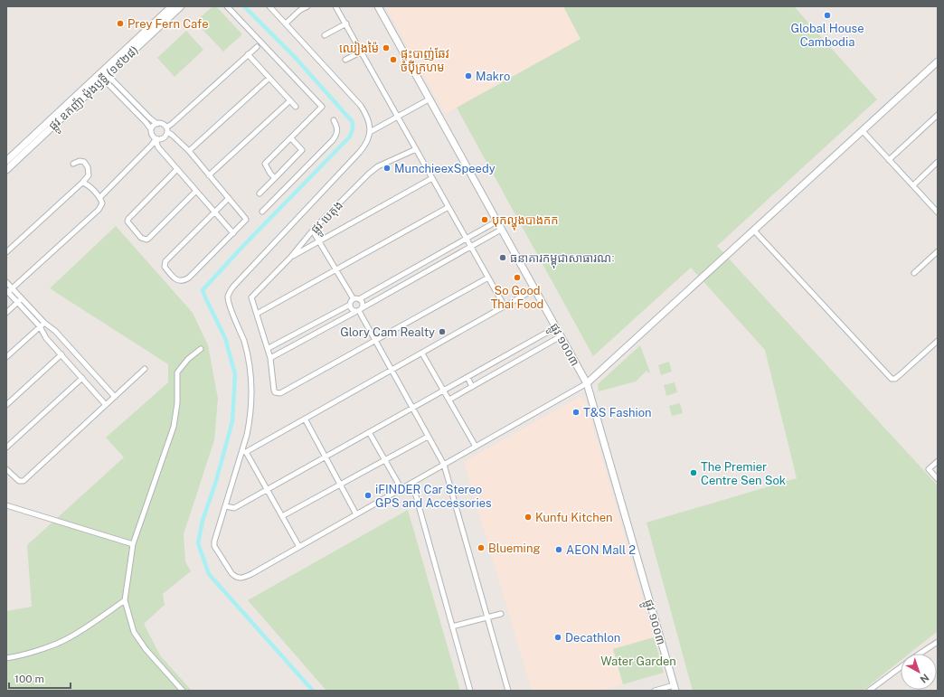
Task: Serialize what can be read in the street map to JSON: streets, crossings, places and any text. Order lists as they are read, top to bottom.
{
  "streets": {
    "main road": ["ផ្លូវ ឧកញ៉ា ម៉ុងឫទ្ធី (១៩២៨)", "ផ្លូវ ១០០៣"],
    "street": ["ផ្លូវ បេតុង"]
  },
  "parks": ["Water Garden"],
  "places": [
    "Global House Cambodia",
    "Prey Fern Cafe",
    "ឈៀងម៉ៃ",
    "ផ្ទះបាញ់ឆែវ ចំប៉ីក្រហម",
    "Makro",
    "MunchieexSpeedy",
    "បុកល្ហុងបាងកក",
    "ធនាគារកម្ពុជាសាធារណៈ",
    "So Good Thai Food",
    "Glory Cam Realty",
    "T&S Fashion",
    "The Premier Centre Sen Sok",
    "iFINDER Car Stereo GPS and Accessories",
    "Kunfu Kitchen",
    "Blueming",
    "AEON Mall 2",
    "Decathlon"
  ],
  "scale_bar": "100 m",
  "north": "bottom right"
}
